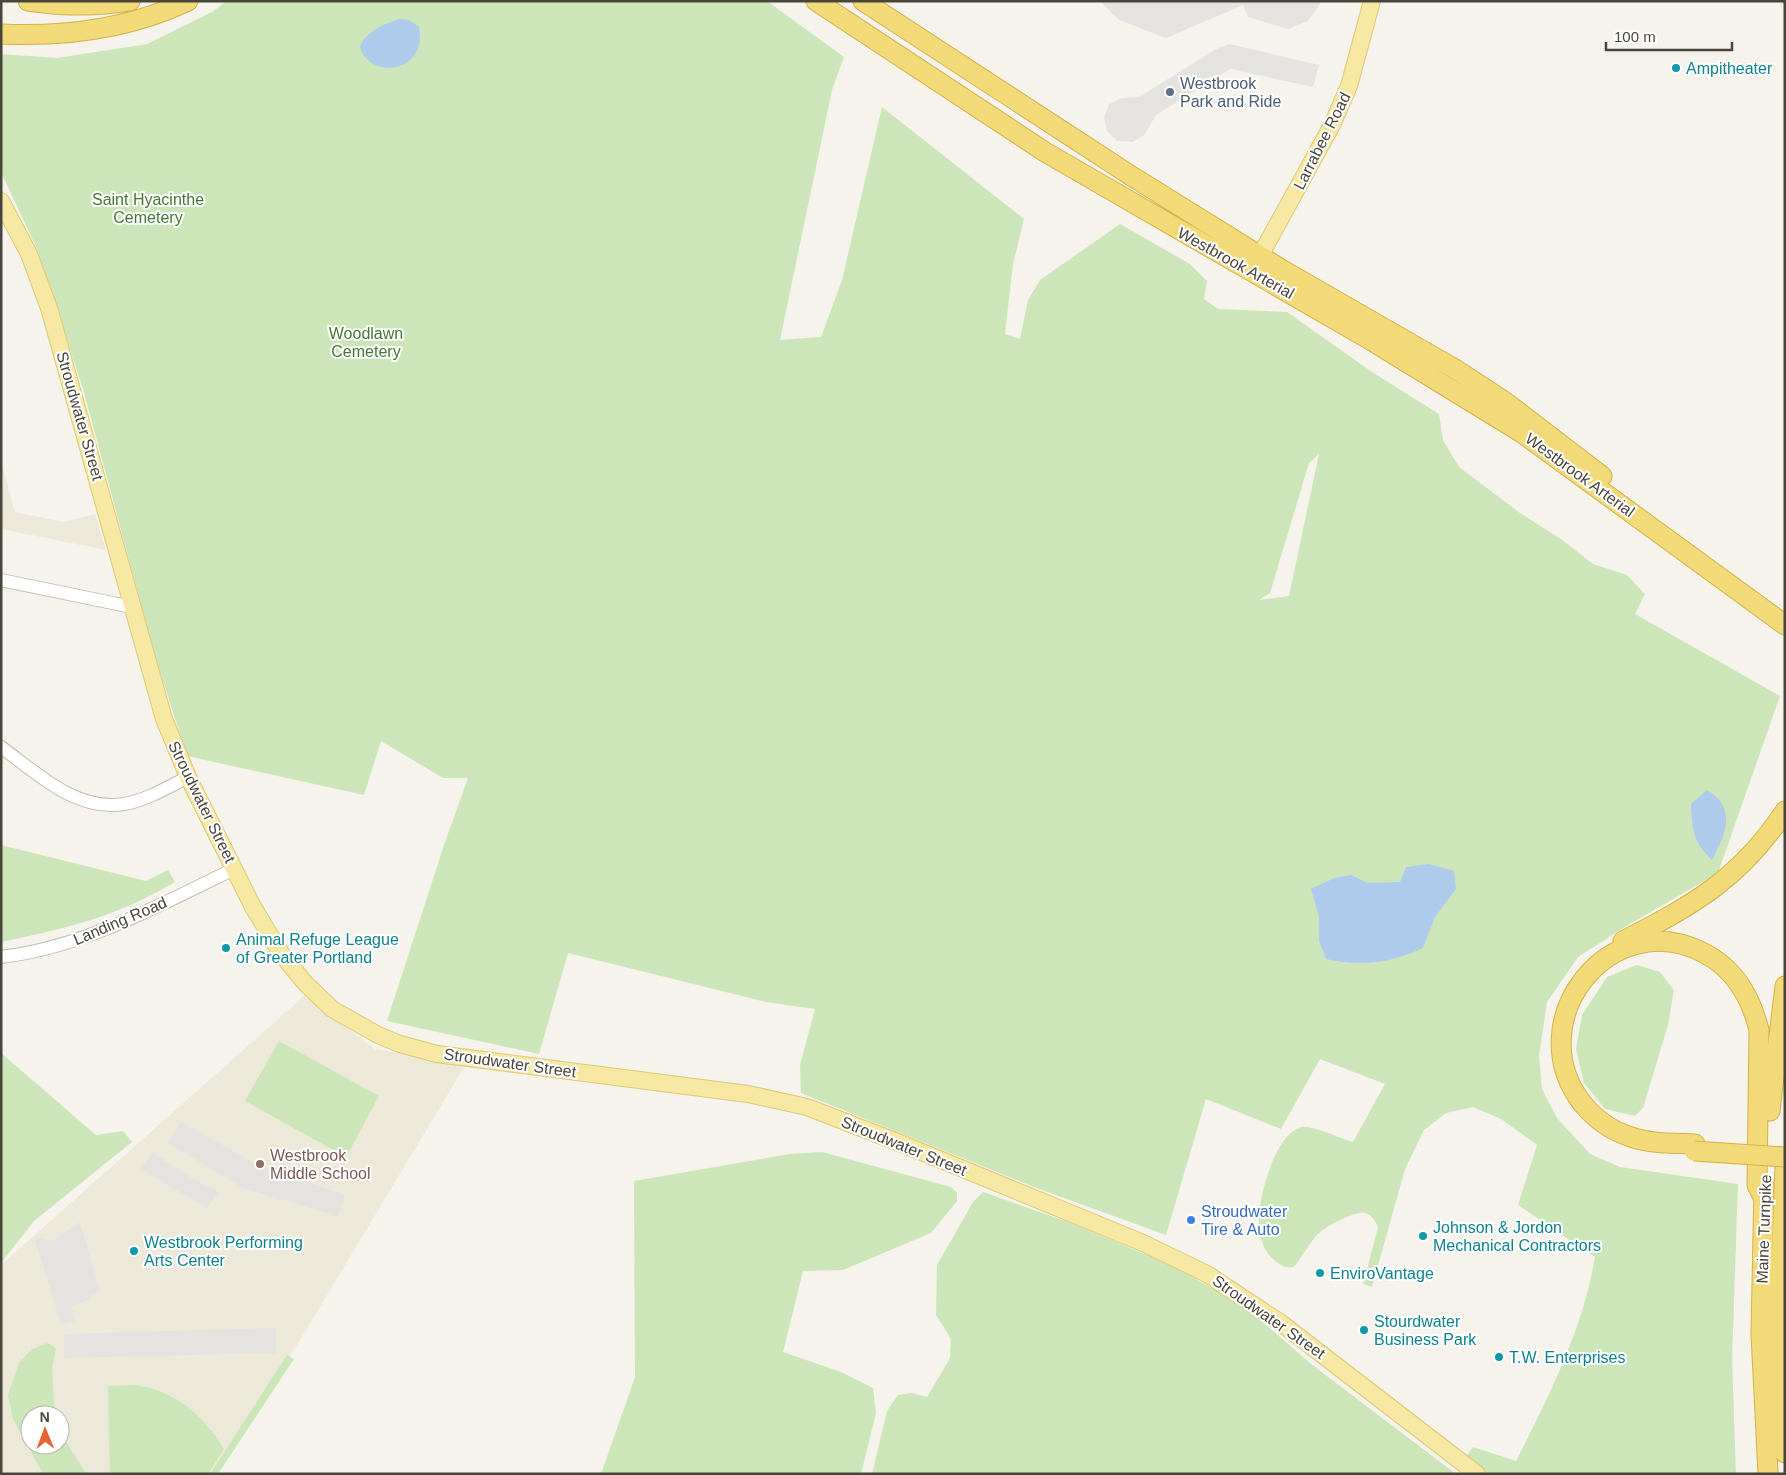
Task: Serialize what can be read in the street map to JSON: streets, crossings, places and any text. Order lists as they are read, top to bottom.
{
  "streets": {
    "highway": ["Westbrook Arterial", "Maine Turnpike"],
    "main road": ["Larrabee Road", "Stroudwater Street"],
    "street": ["Landing Road"]
  },
  "crossings": [
    ["Larrabee Road", "Westbrook Arterial"],
    ["Stroudwater Street", "Landing Road"]
  ],
  "parks": ["Saint Hyacinthe Cemetery", "Woodlawn Cemetery"],
  "places": [
    "Ampitheater",
    "Westbrook Park and Ride",
    "Animal Refuge League of Greater Portland",
    "Westbrook Middle School",
    "Stroudwater Tire & Auto",
    "Johnson & Jordon Mechanical Contractors",
    "Westbrook Performing Arts Center",
    "EnviroVantage",
    "Stourdwater Business Park",
    "T.W. Enterprises"
  ],
  "scale_bar": "100 m",
  "north": "top"
}
